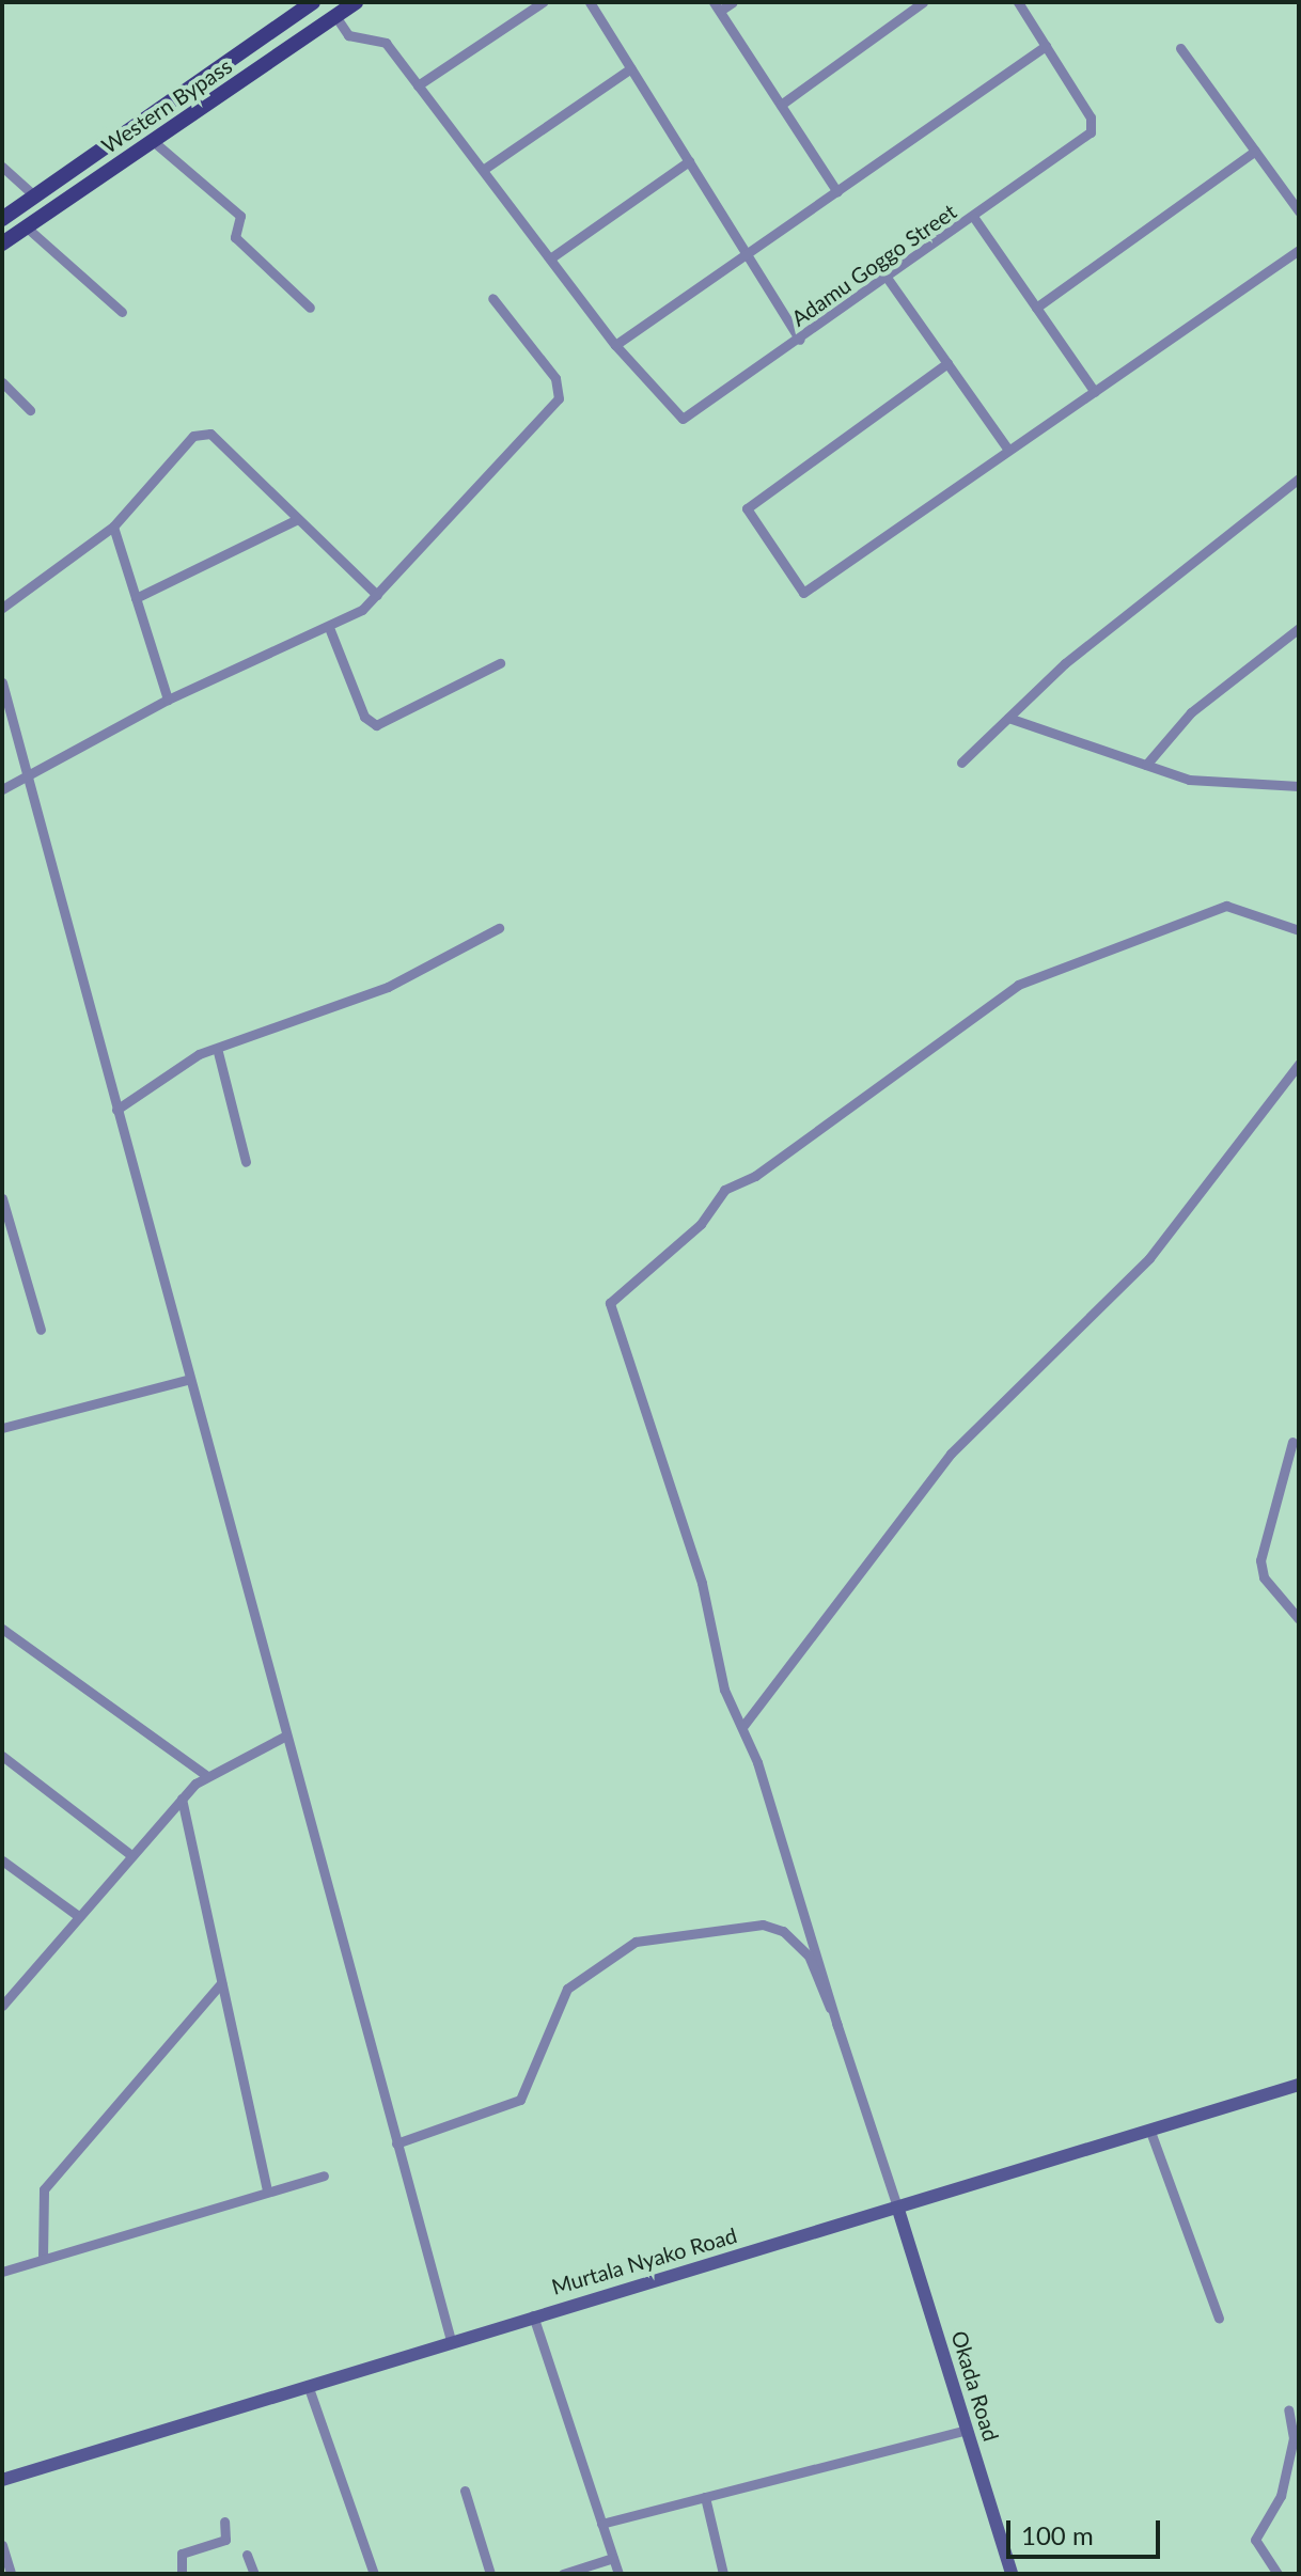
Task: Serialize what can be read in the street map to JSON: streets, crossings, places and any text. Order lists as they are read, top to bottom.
{
  "streets": {
    "main road": ["Western Bypass"],
    "street": ["Adamu Goggo Street", "Murtala Nyako Road", "Okada Road"]
  },
  "crossings": [
    ["Murtala Nyako Road", "Okada Road"]
  ],
  "scale_bar": "100 m"
}
